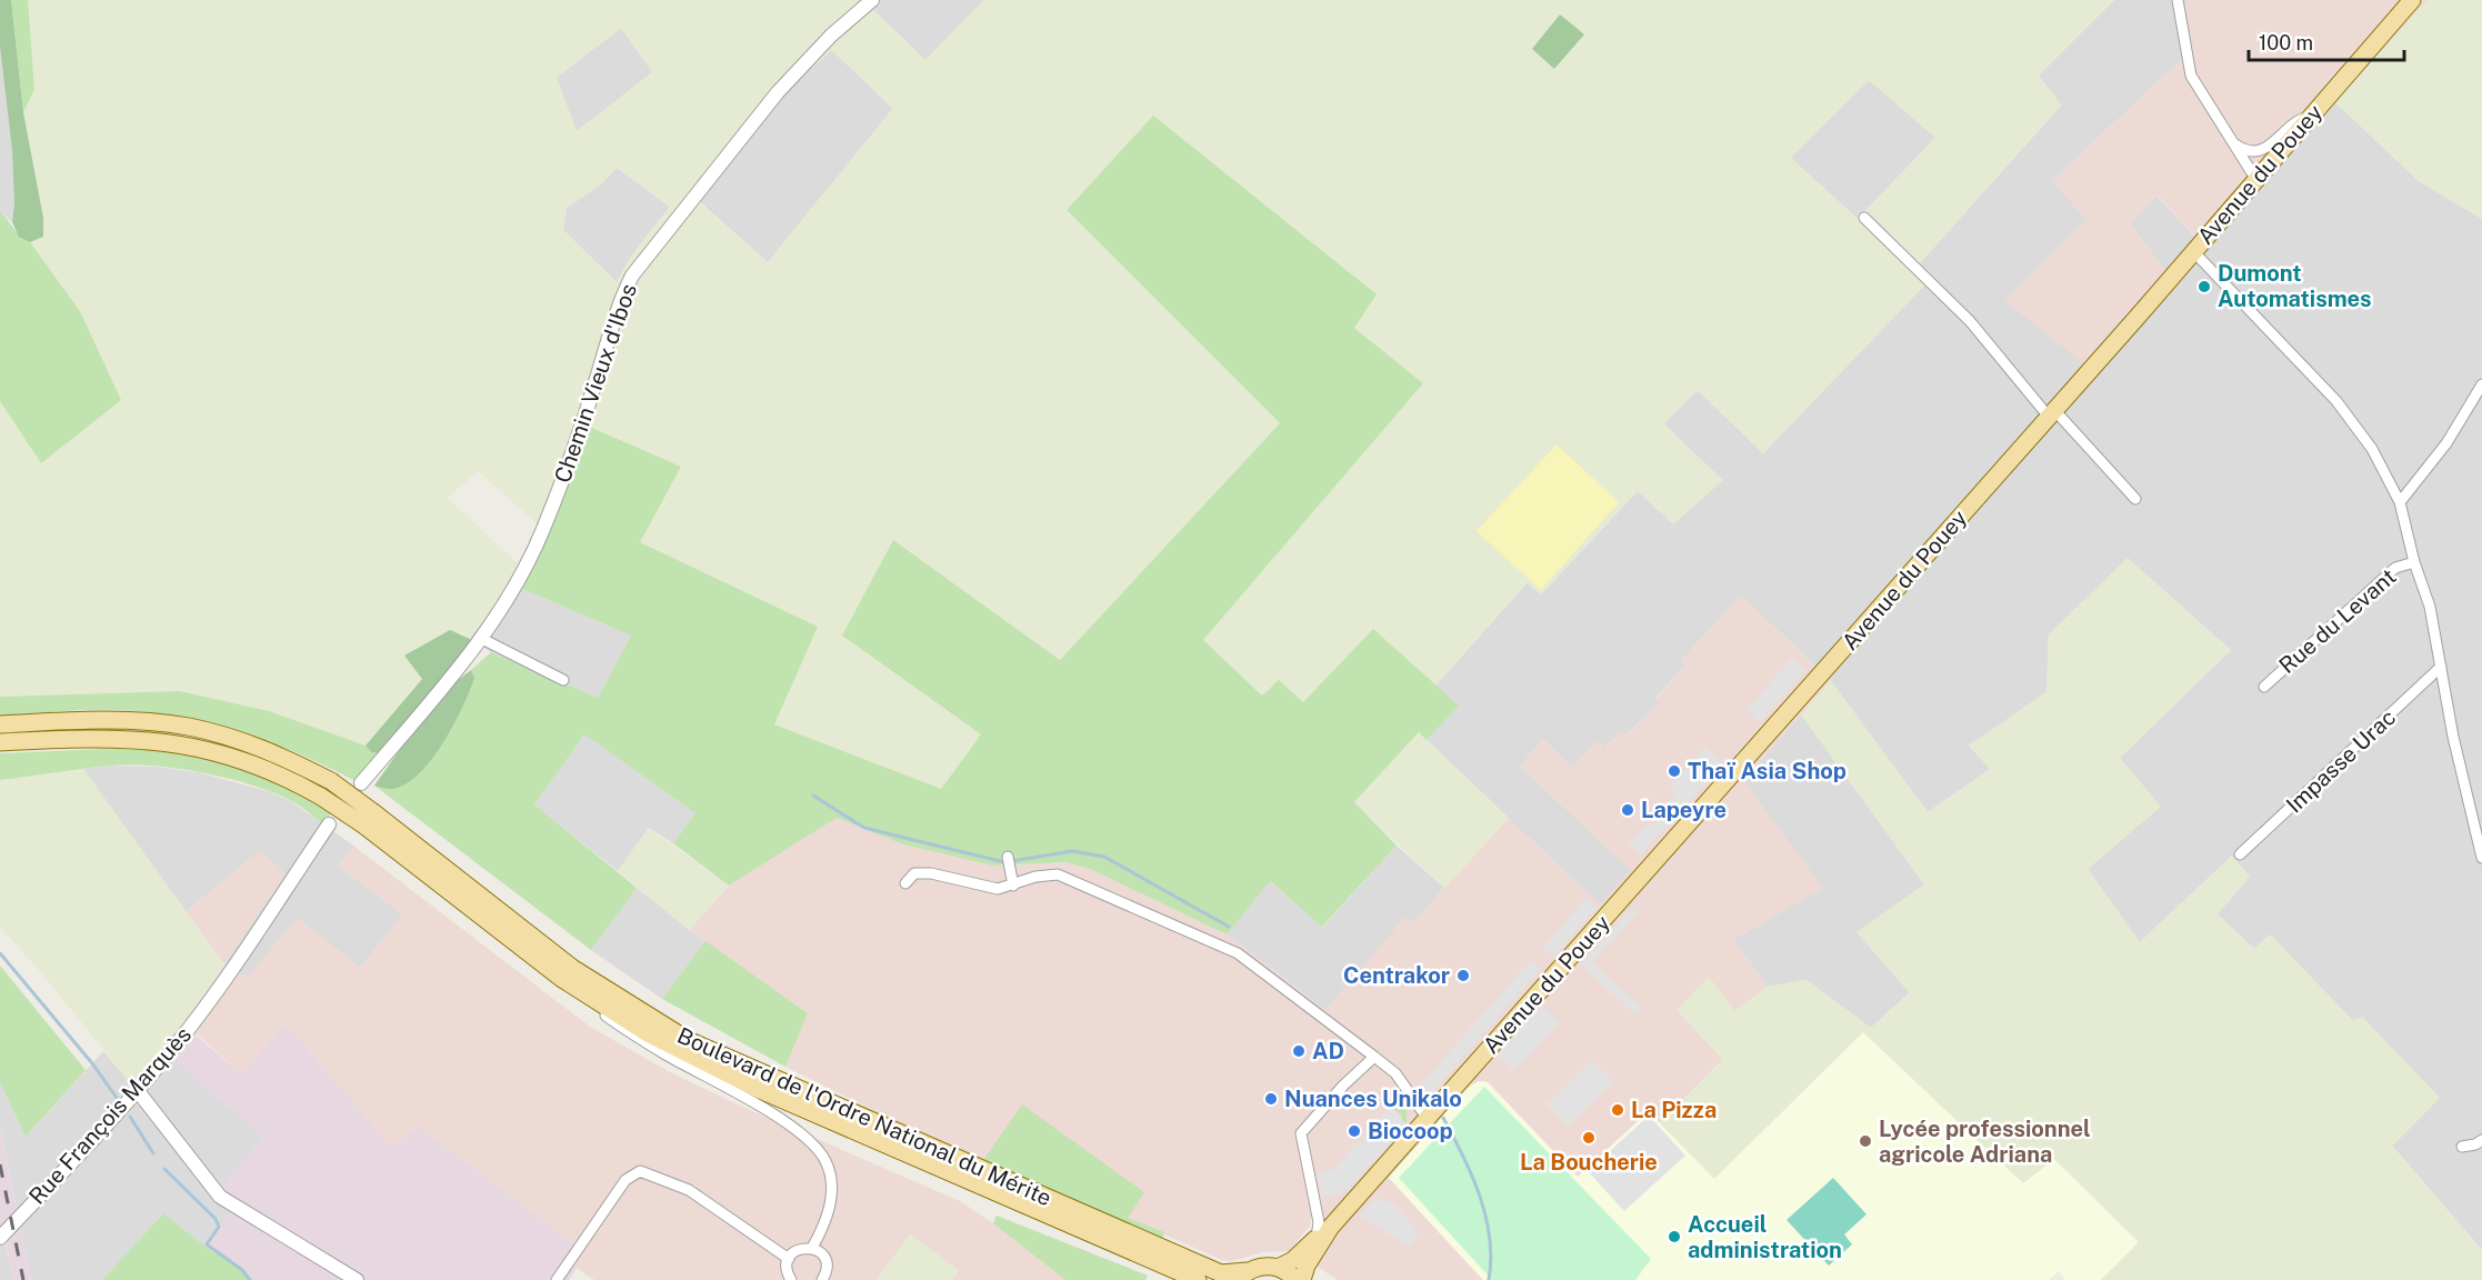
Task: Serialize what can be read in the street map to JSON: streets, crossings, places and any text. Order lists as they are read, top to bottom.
{
  "streets": {
    "main road": ["Avenue du Pouey", "Boulevard de l'Ordre National du Mérite"],
    "street": [
      "Chemin Vieux d'Ibos",
      "Rue du Levant",
      "Impasse Urac",
      "Rue François Marquès"
    ]
  },
  "places": [
    "Dumont Automatismes",
    "Thaï Asia Shop",
    "Lapeyre",
    "Centrakor",
    "AD",
    "Nuances Unikalo",
    "La Pizza",
    "Biocoop",
    "La Boucherie",
    "Lycée professionnel agricole Adriana",
    "Accueil administration"
  ],
  "scale_bar": "100 m"
}
